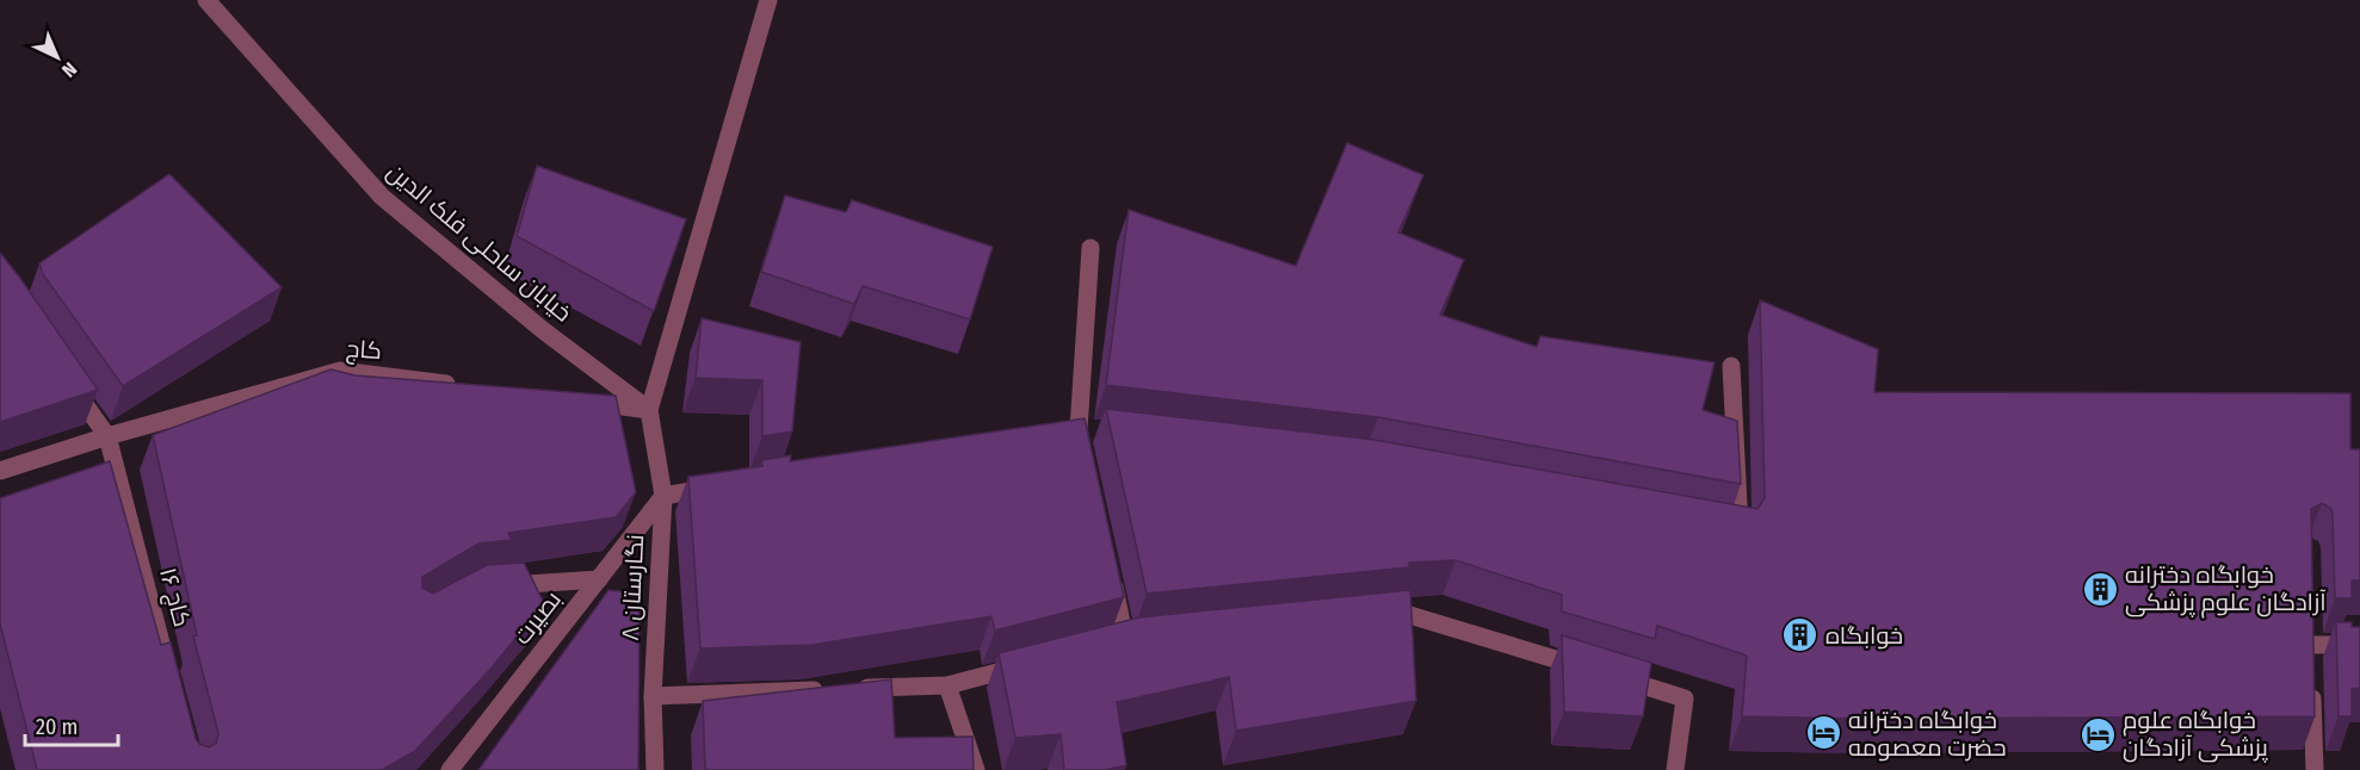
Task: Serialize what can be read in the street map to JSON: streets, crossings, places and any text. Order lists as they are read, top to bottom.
{
  "streets": {
    "street": [
      "خیابان ساحلی فلک الدین",
      "کاج",
      "نگارستان ۸",
      "کاج ۱۶",
      "بصیرت"
    ]
  },
  "crossings": [
    ["خیابان ساحلی فلک الدین", "نگارستان ۸"],
    ["کاج", "کاج ۱۶"],
    ["نگارستان ۸", "بصیرت"]
  ],
  "places": {
    "building": ["خوابگاه دخترانه آزادگان علوم پزشکی", "خوابگاه"],
    "hotel": ["خوابگاه دخترانه حضرت معصومه", "خوابگاه علوم پزشکی آزادگان"]
  },
  "scale_bar": "20 m",
  "north": "bottom right"
}
